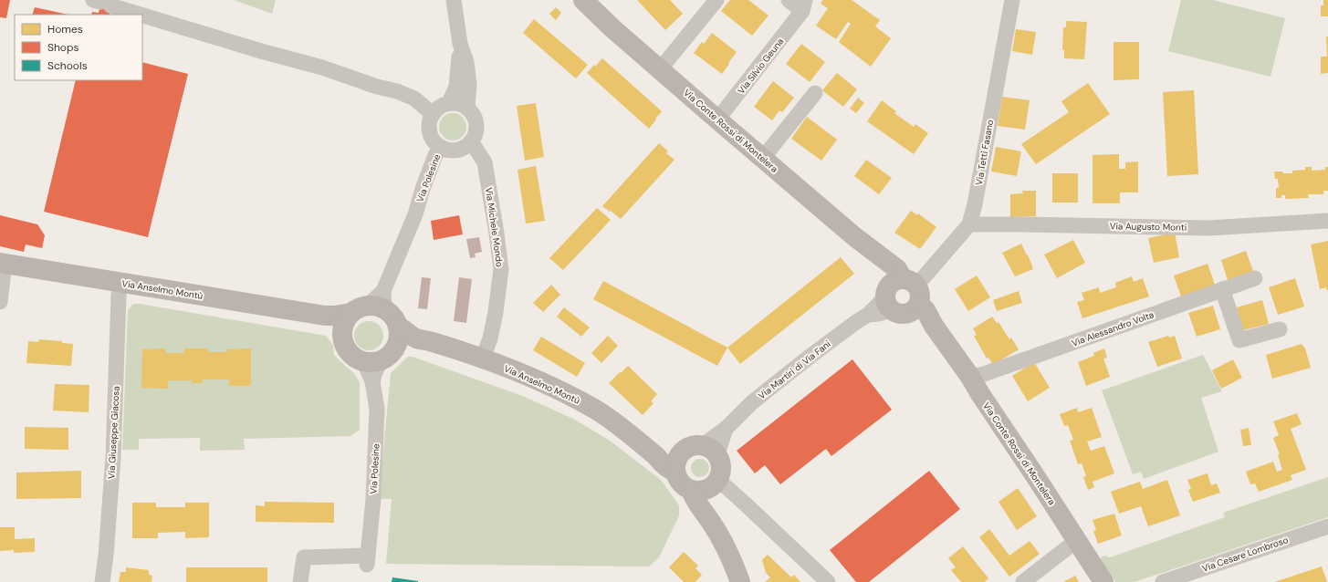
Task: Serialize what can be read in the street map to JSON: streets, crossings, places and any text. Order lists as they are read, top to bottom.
{
  "streets": {
    "street": [
      "Via Silvio Geuna",
      "Via Conte Rossi di Montelera",
      "Via Tetti Fasano",
      "Via Polesine",
      "Via Augusto Monti",
      "Via Michele Mondo",
      "Via Anselmo Montù",
      "Via Alessandro Volta",
      "Via Martiri di Via Fani",
      "Via Giuseppe Giacosa",
      "Via Cesare Lombroso"
    ]
  },
  "crossings": [
    ["Via Silvio Geuna", "Via Conte Rossi di Montelera"],
    ["Via Conte Rossi di Montelera", "Via Tetti Fasano"],
    ["Via Conte Rossi di Montelera", "Via Alessandro Volta"],
    ["Via Conte Rossi di Montelera", "Via Martiri di Via Fani"],
    ["Via Tetti Fasano", "Via Augusto Monti"],
    ["Via Tetti Fasano", "Via Martiri di Via Fani"],
    ["Via Polesine", "Via Michele Mondo"],
    ["Via Polesine", "Via Anselmo Montù"],
    ["Via Michele Mondo", "Via Anselmo Montù"],
    ["Via Anselmo Montù", "Via Martiri di Via Fani"],
    ["Via Anselmo Montù", "Via Giuseppe Giacosa"]
  ],
  "legend": ["Homes", "Shops", "Schools"]
}
